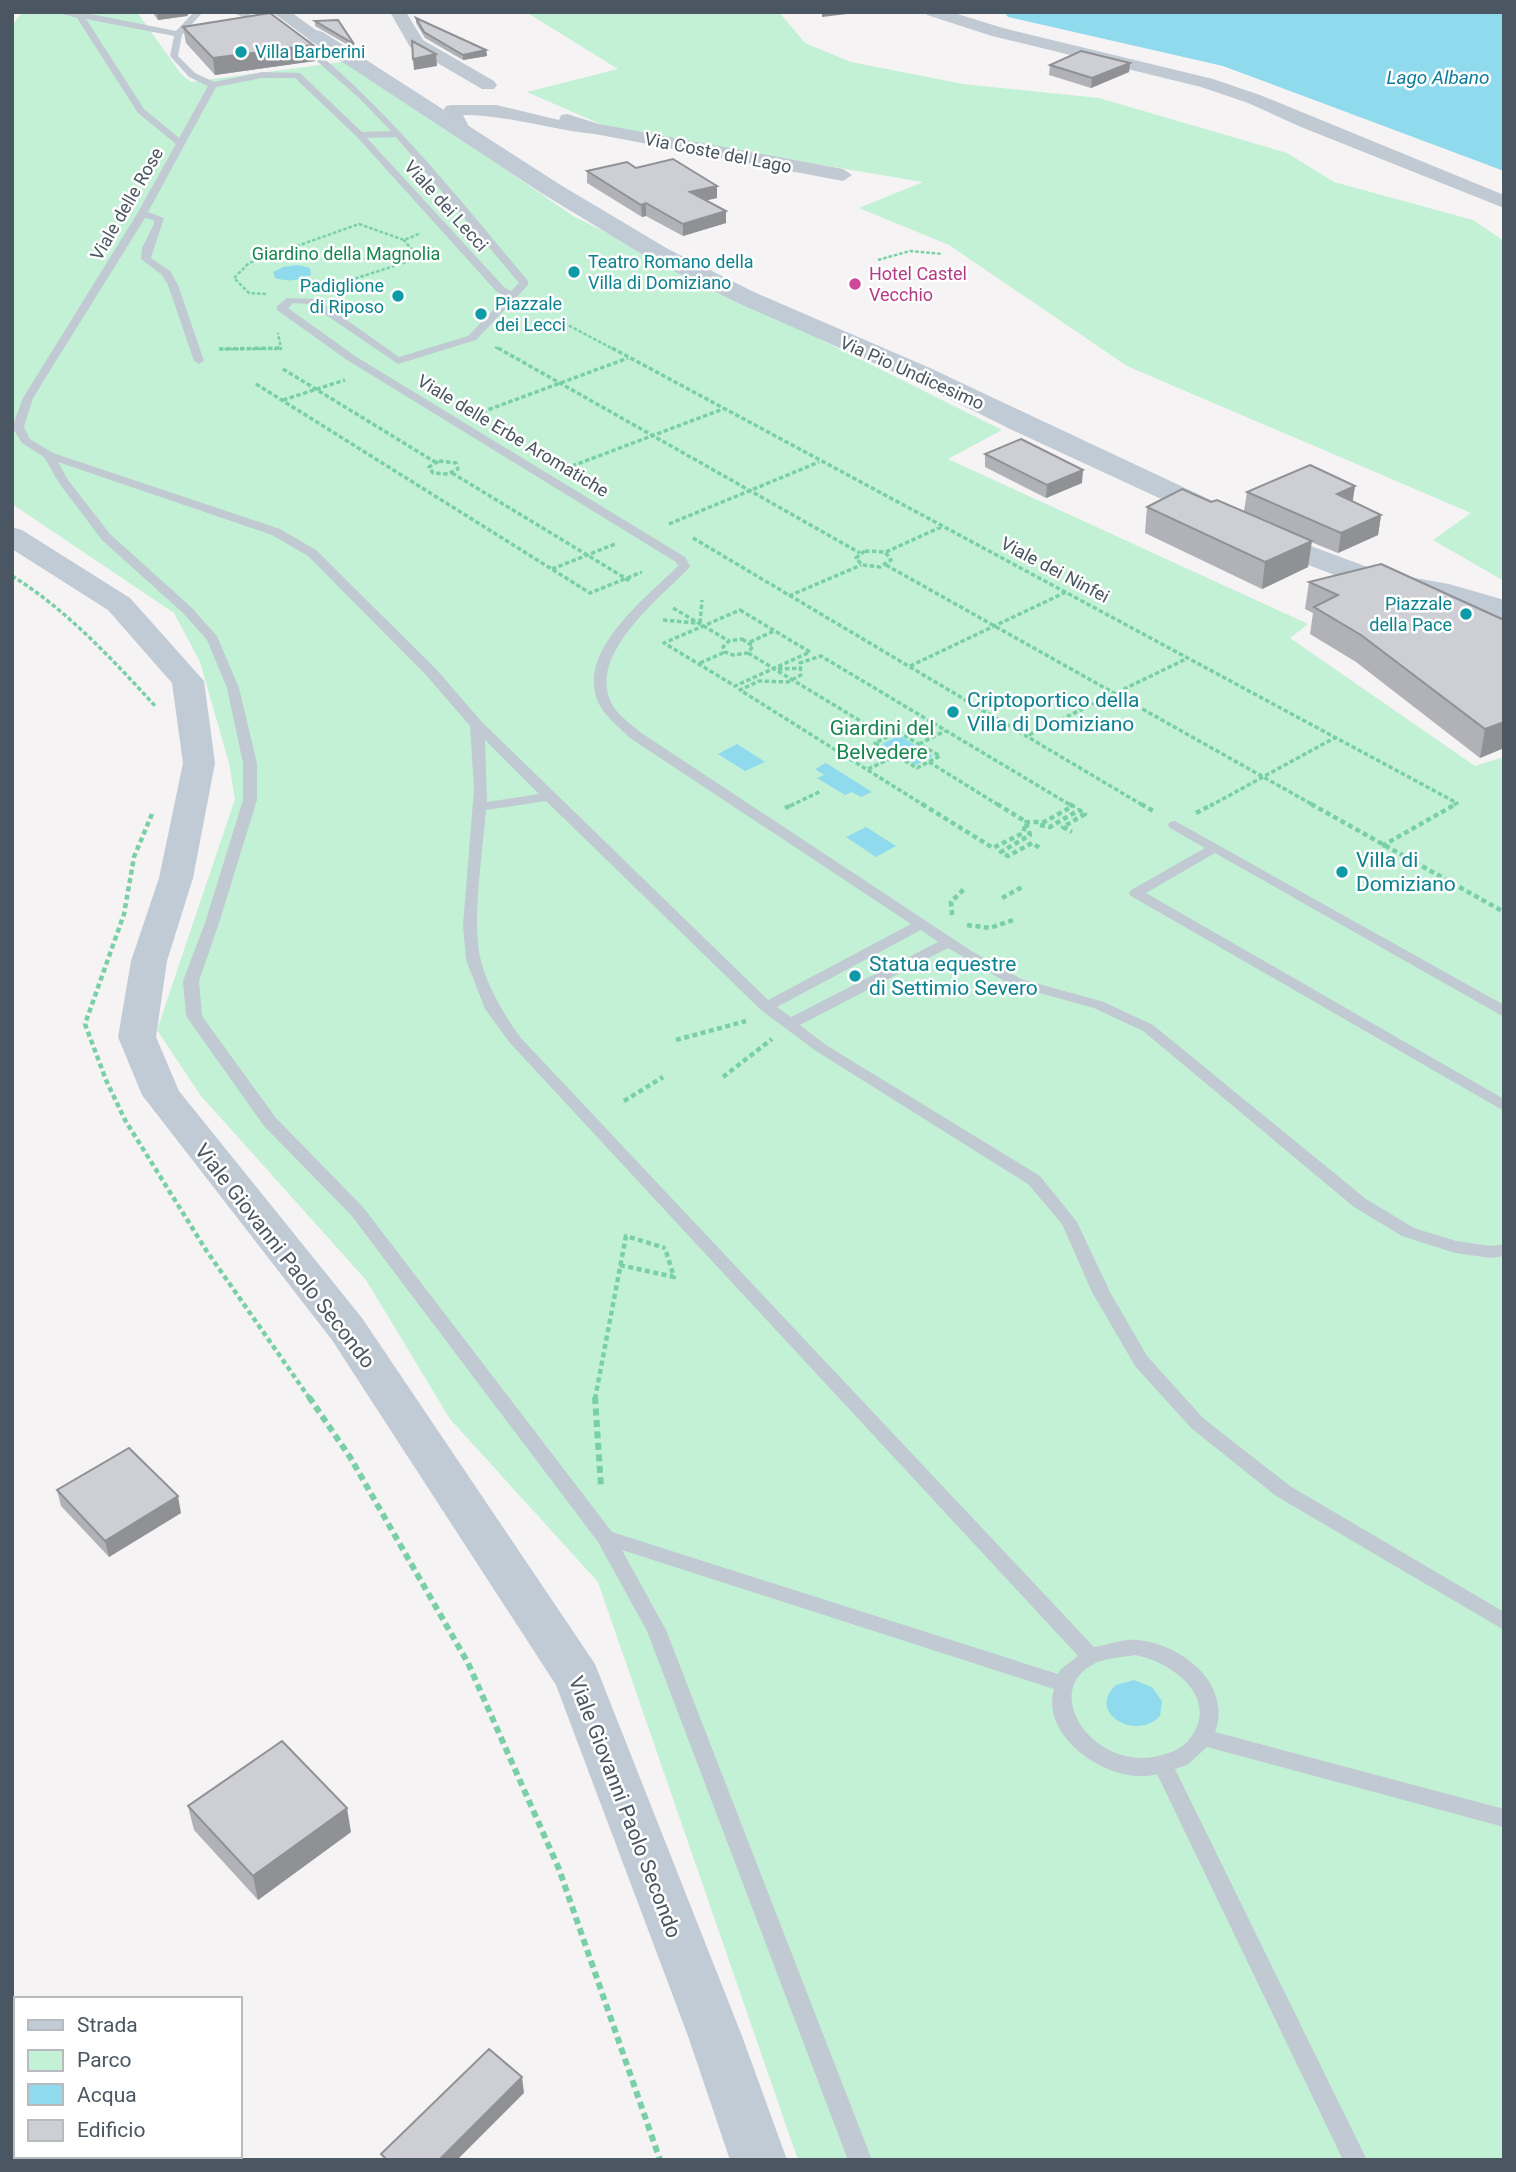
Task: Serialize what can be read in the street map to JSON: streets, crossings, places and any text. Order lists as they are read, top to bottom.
{
  "streets": {
    "street": ["Via Coste del Lago", "Via Pio Undicesimo", "Viale Giovanni Paolo Secondo"],
    "lane": ["Viale delle Rose", "Viale dei Lecci", "Viale delle Erbe Aromatiche"],
    "path": ["Viale dei Ninfei"]
  },
  "crossings": [
    ["Via Coste del Lago", "Via Pio Undicesimo"],
    ["Viale delle Rose", "Viale dei Lecci"],
    ["Viale dei Lecci", "Viale delle Erbe Aromatiche"]
  ],
  "water": ["Lago Albano"],
  "parks": ["Giardino della Magnolia", "Giardini del Belvedere"],
  "places": [
    "Villa Barberini",
    "Teatro Romano della Villa di Domiziano",
    "Hotel Castel Vecchio",
    "Padiglione di Riposo",
    "Piazzale dei Lecci",
    "Piazzale della Pace",
    "Criptoportico della Villa di Domiziano",
    "Villa di Domiziano",
    "Statua equestre di Settimio Severo"
  ],
  "legend": [
    "Strada",
    "Parco",
    "Acqua",
    "Edificio"
  ]
}
